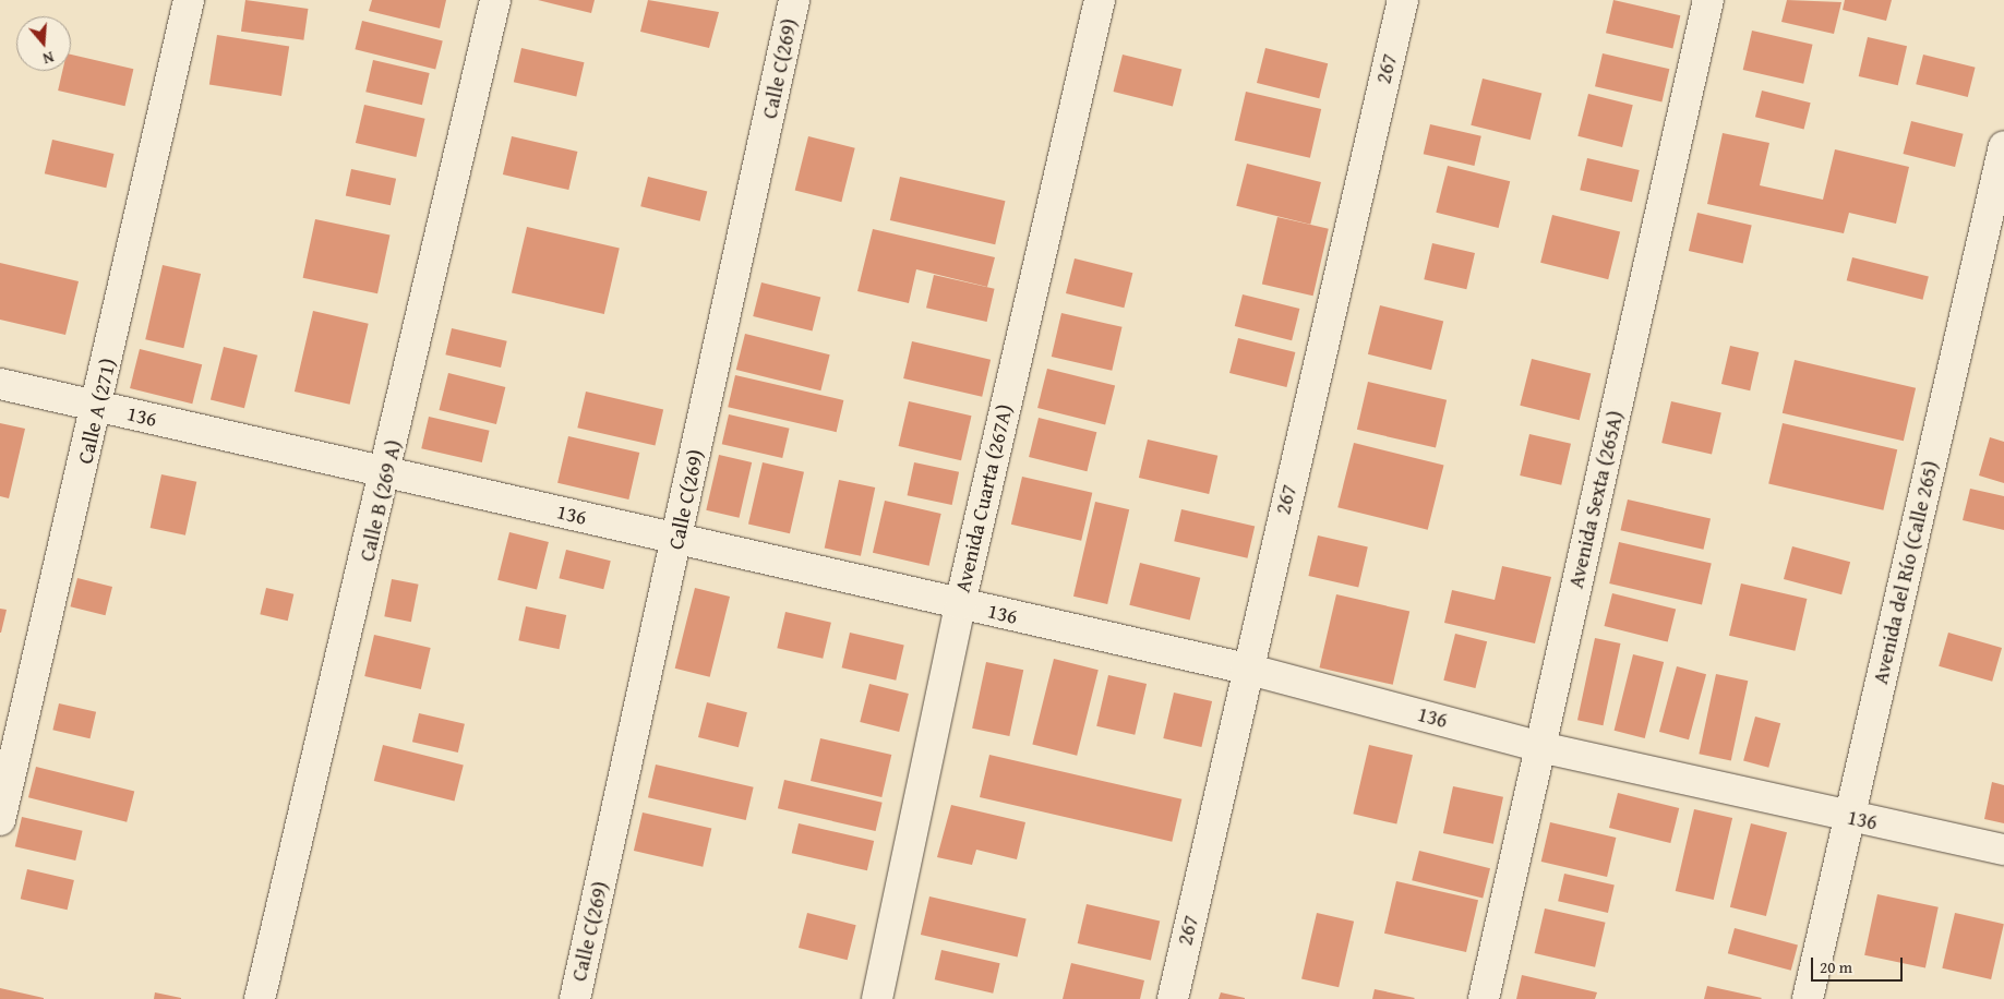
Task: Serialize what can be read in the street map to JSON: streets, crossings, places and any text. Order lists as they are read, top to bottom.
{
  "streets": {
    "street": [
      "Calle C(269)",
      "267",
      "Calle A (271)",
      "136",
      "Avenida Cuarta (267A)",
      "Avenida Sexta (265A)",
      "Calle B (269 A)",
      "Avenida del Río (Calle 265)"
    ]
  },
  "crossings": [
    ["Calle C(269)", "136"],
    ["267", "136"],
    ["Calle A (271)", "136"],
    ["136", "Avenida Cuarta (267A)"],
    ["136", "Avenida Sexta (265A)"],
    ["136", "Calle B (269 A)"],
    ["136", "Avenida del Río (Calle 265)"]
  ],
  "scale_bar": "20 m",
  "north": "bottom"
}
